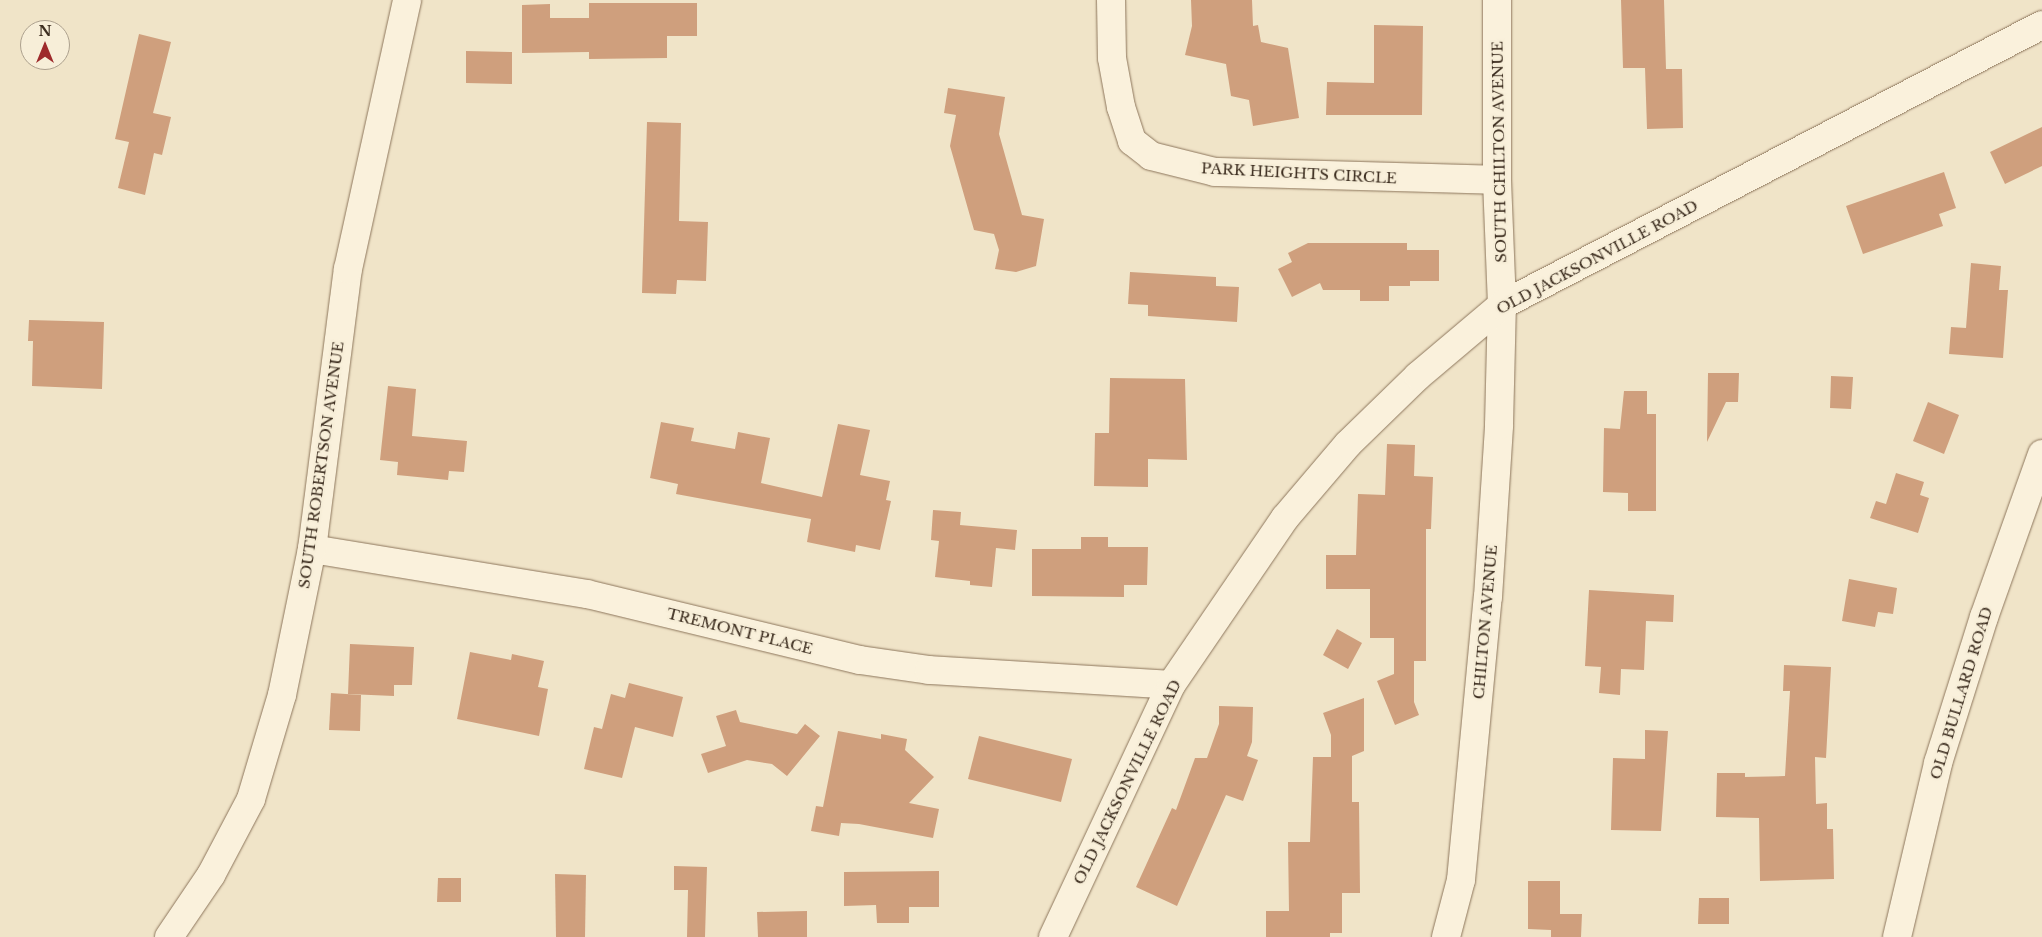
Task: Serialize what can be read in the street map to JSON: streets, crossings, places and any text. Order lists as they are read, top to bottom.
{
  "streets": {
    "street": [
      "SOUTH CHILTON AVENUE",
      "PARK HEIGHTS CIRCLE",
      "OLD JACKSONVILLE ROAD",
      "SOUTH ROBERTSON AVENUE",
      "CHILTON AVENUE",
      "TREMONT PLACE",
      "OLD BULLARD ROAD"
    ]
  },
  "crossings": [
    ["SOUTH CHILTON AVENUE", "PARK HEIGHTS CIRCLE"],
    ["SOUTH CHILTON AVENUE", "OLD JACKSONVILLE ROAD"],
    ["SOUTH CHILTON AVENUE", "CHILTON AVENUE"],
    ["OLD JACKSONVILLE ROAD", "CHILTON AVENUE"],
    ["OLD JACKSONVILLE ROAD", "TREMONT PLACE"],
    ["SOUTH ROBERTSON AVENUE", "TREMONT PLACE"]
  ],
  "north": "top"
}
